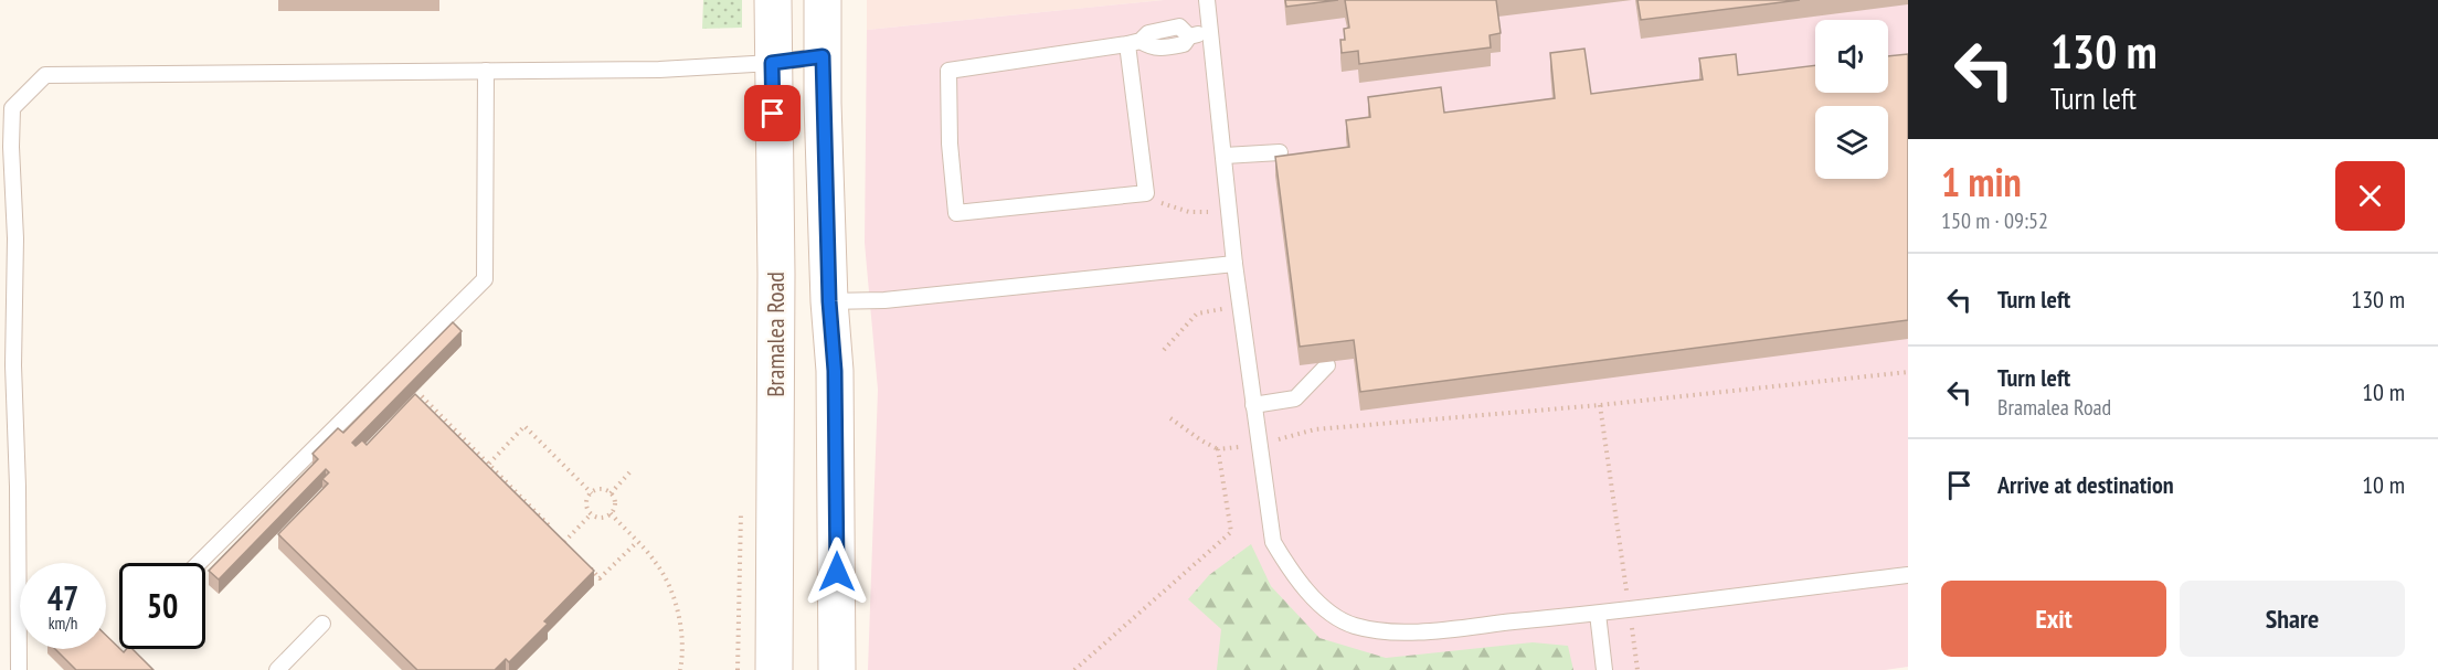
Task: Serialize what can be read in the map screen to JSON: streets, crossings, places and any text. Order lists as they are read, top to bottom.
{
  "streets": {
    "main road": ["Bramalea Road"]
  },
  "page": {
    "turn": ["130 m", "Turn left"],
    "heading": ["1 min", "150 m · 09:52"],
    "list": [
      {
        "name": "Turn left",
        "value": "130 m"
      },
      {
        "name": "Turn left",
        "note": "Bramalea Road",
        "value": "10 m"
      },
      {
        "name": "Arrive at destination",
        "value": "10 m"
      }
    ],
    "speed": "47 km/h",
    "limit": "50",
    "buttons": ["Exit", "Share"]
  }
}
